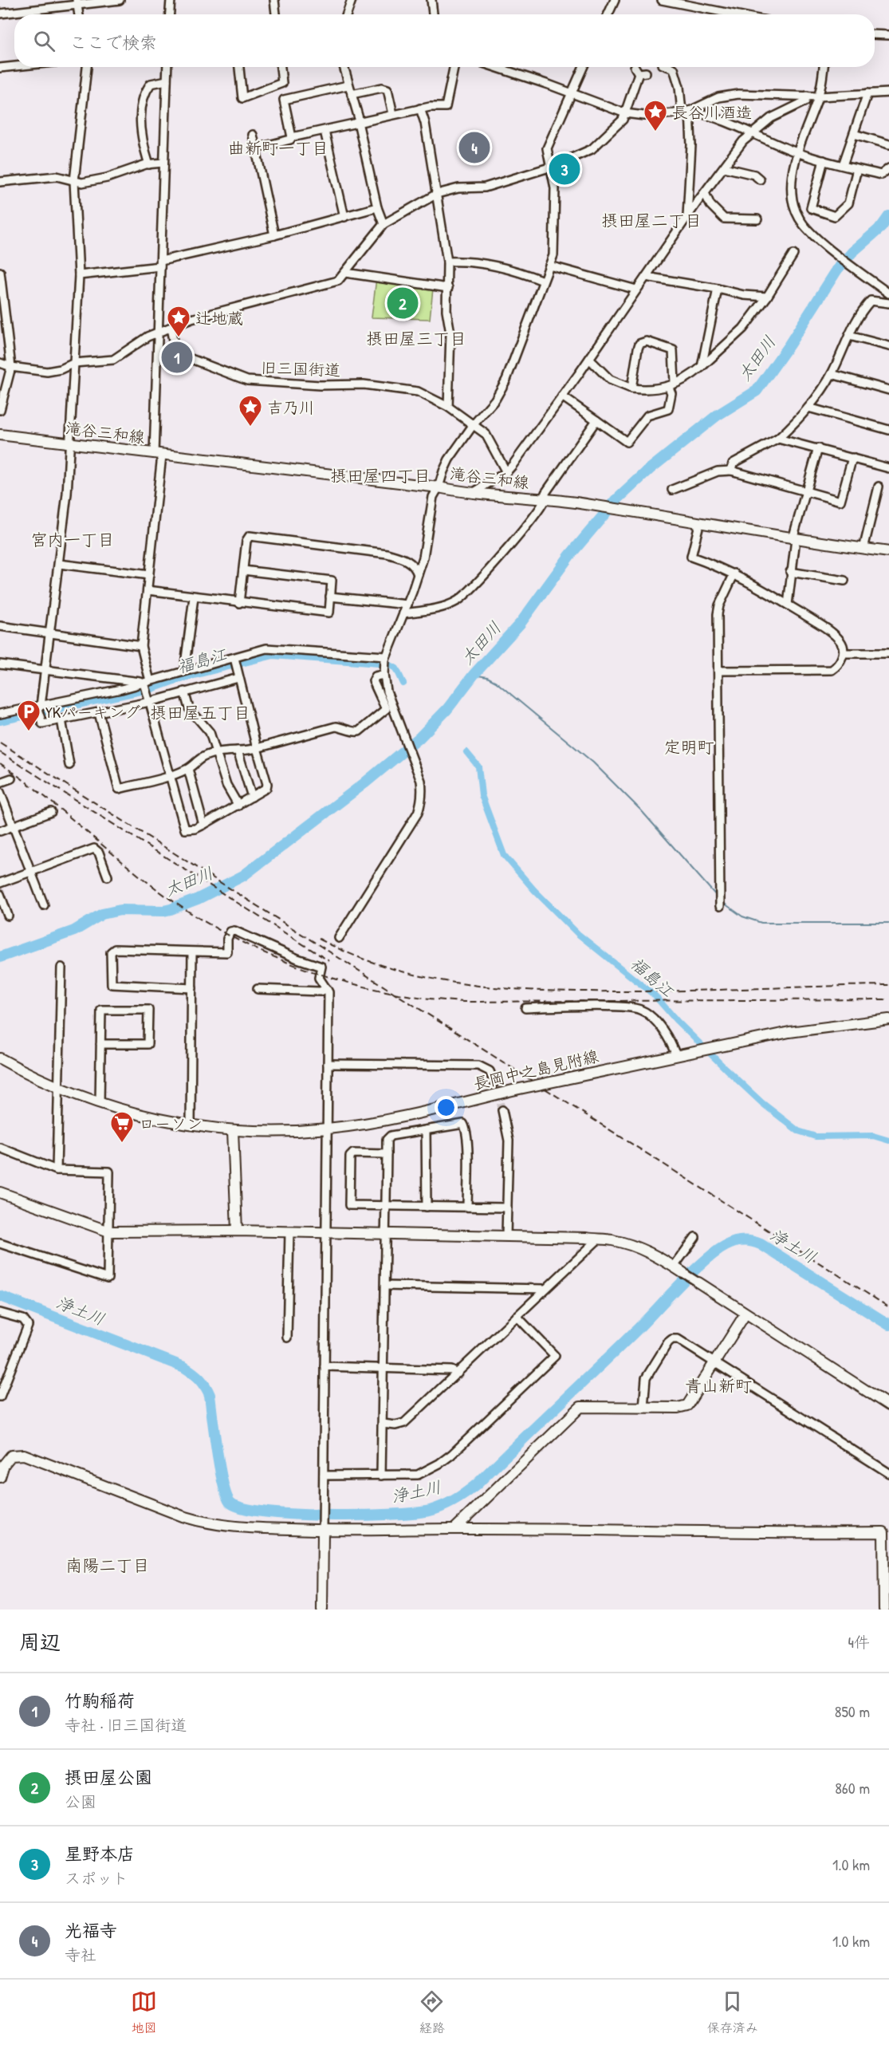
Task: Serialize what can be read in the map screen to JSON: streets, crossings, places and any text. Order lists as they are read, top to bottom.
{
  "streets": {
    "street": ["旧三国街道", "滝谷三和線", "長岡中之島見附線"]
  },
  "districts": [
    "曲新町一丁目",
    "摂田屋二丁目",
    "摂田屋三丁目",
    "摂田屋四丁目",
    "宮内一丁目",
    "摂田屋五丁目",
    "定明町",
    "青山新町",
    "南陽二丁目"
  ],
  "water": ["太田川", "福島江", "浄土川"],
  "places": {
    "place": ["長谷川酒造", "辻地蔵", "吉乃川"],
    "parking": ["YKパーキング"],
    "supermarket": ["ローソン"]
  },
  "page": {
    "search": "ここで検索",
    "pins": [
      "4",
      "3",
      "2",
      "1"
    ],
    "heading": ["周辺", "4件"],
    "list": [
      {
        "mark": "1",
        "name": "竹駒稲荷",
        "note": "寺社 · 旧三国街道",
        "value": "850 m"
      },
      {
        "mark": "2",
        "name": "摂田屋公園",
        "note": "公園",
        "value": "860 m"
      },
      {
        "mark": "3",
        "name": "星野本店",
        "note": "スポット",
        "value": "1.0 km"
      },
      {
        "mark": "4",
        "name": "光福寺",
        "note": "寺社",
        "value": "1.0 km"
      }
    ],
    "nav": ["地図", "経路", "保存済み"]
  }
}
